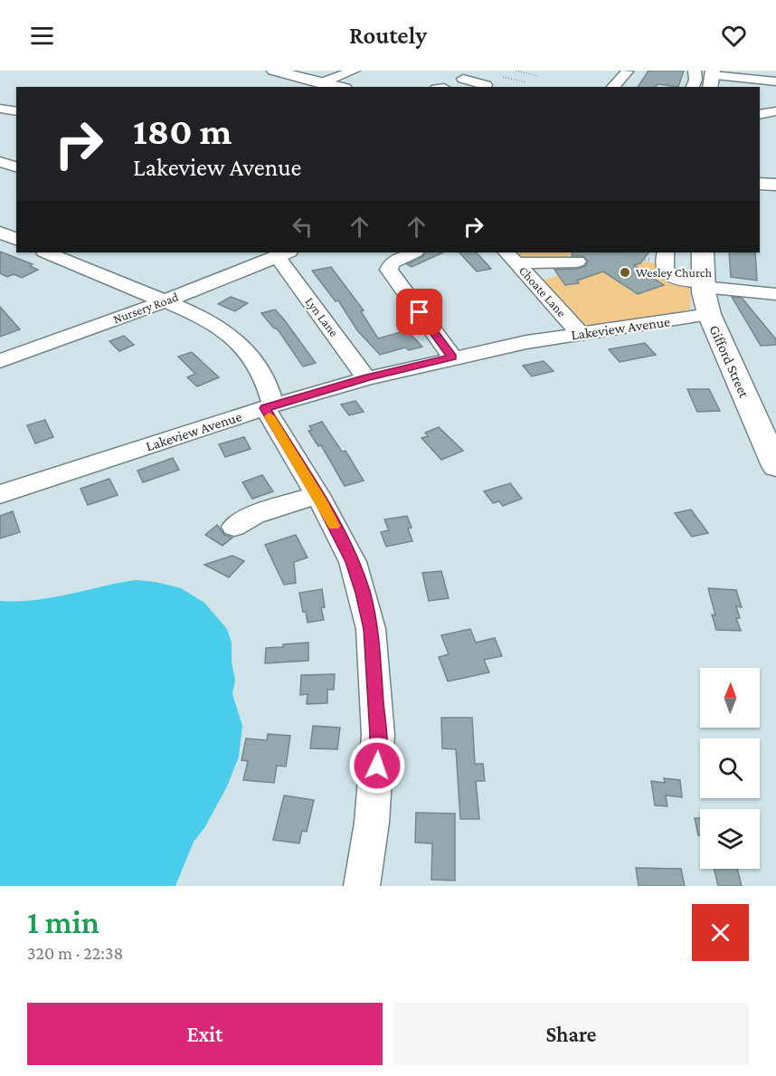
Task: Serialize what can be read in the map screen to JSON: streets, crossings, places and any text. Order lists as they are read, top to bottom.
{
  "streets": {
    "main road": ["Gifford Street"],
    "street": [
      "Choate Lane",
      "Nursery Road",
      "Lyn Lane",
      "Lakeview Avenue"
    ]
  },
  "crossings": [
    ["Choate Lane", "Lakeview Avenue"],
    ["Nursery Road", "Lyn Lane"],
    ["Lyn Lane", "Lakeview Avenue"],
    ["Lakeview Avenue", "Gifford Street"]
  ],
  "places": ["Wesley Church"],
  "north": "top",
  "page": {
    "header": "Routely",
    "turn": ["180 m", "Lakeview Avenue"],
    "heading": ["1 min", "320 m · 22:38"],
    "buttons": ["Exit", "Share"]
  }
}
